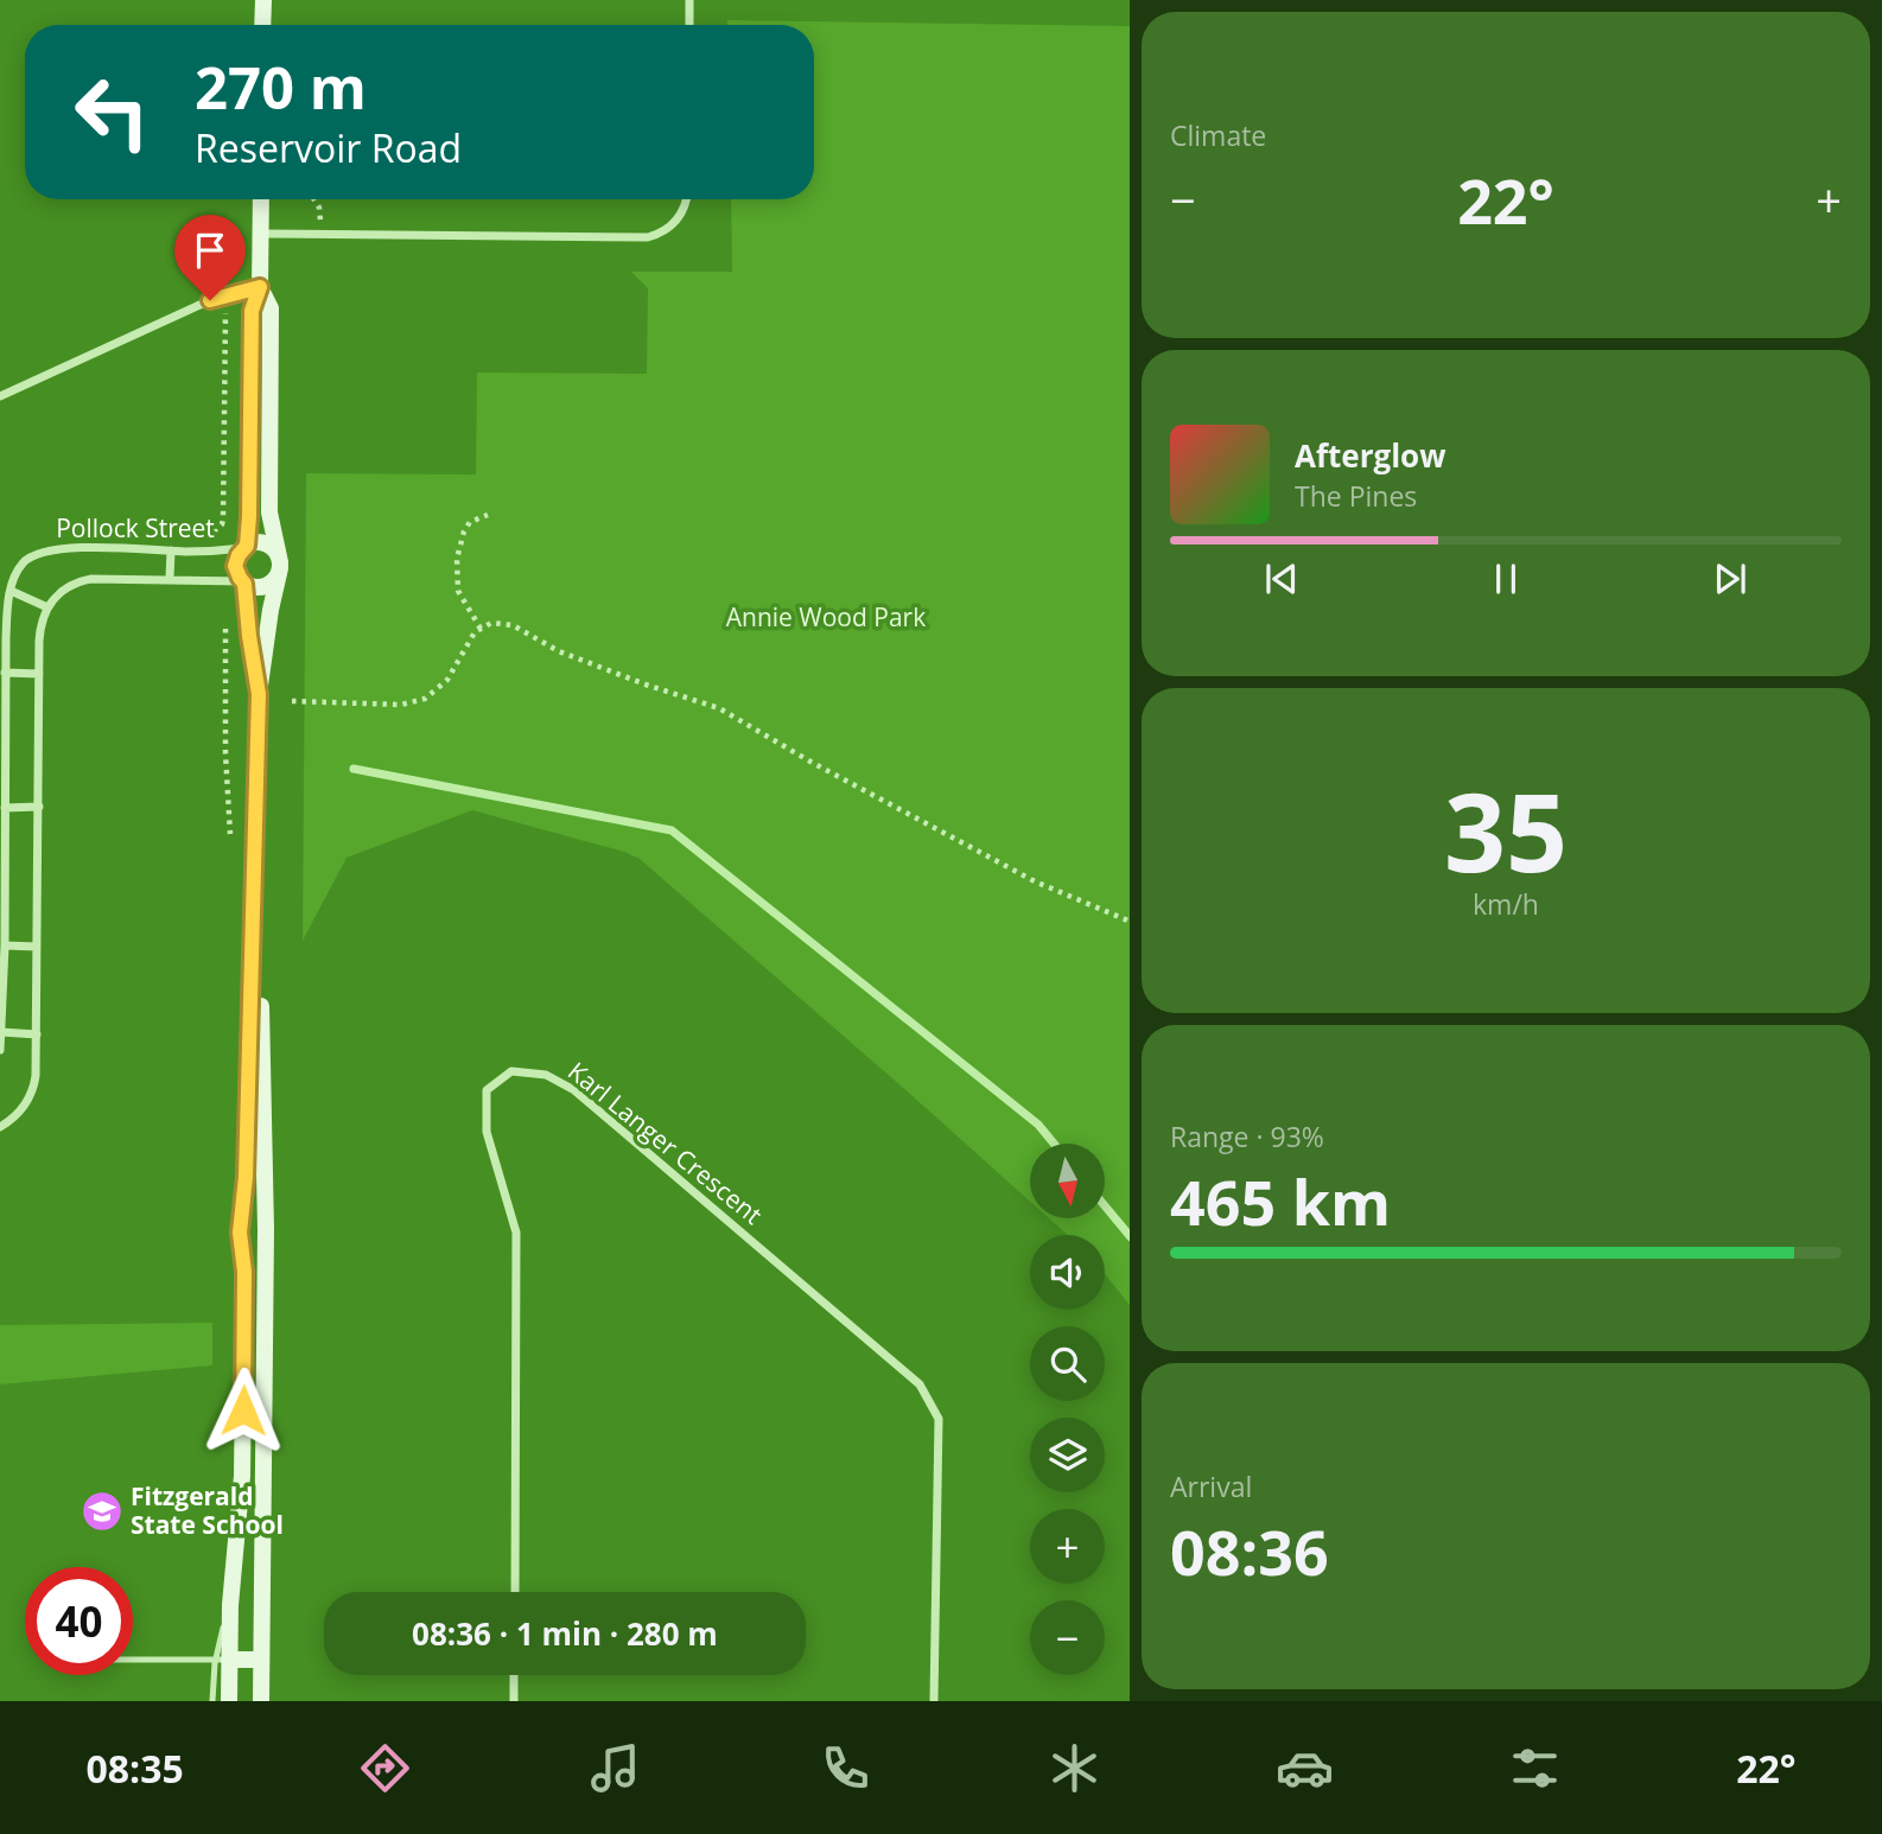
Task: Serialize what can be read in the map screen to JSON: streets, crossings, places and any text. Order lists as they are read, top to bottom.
{
  "streets": {
    "street": ["Pollock Street", "Karl Langer Crescent"]
  },
  "parks": ["Annie Wood Park"],
  "places": {
    "school or university": ["Fitzgerald State School"]
  },
  "north": "bottom",
  "page": {
    "tile": [
      "Climate",
      ["35", "km/h"],
      ["Range · 93%", "465 km"],
      ["Arrival", "08:36"]
    ],
    "turn": ["270 m", "Reservoir Road"],
    "heat": ["−", "22°", "+"],
    "song": ["Afterglow", "The Pines"],
    "map_buttons": ["+", "−"],
    "limit": "40",
    "trip": "08:36 · 1 min · 280 m",
    "tabs": ["08:35", "22°"]
  }
}
